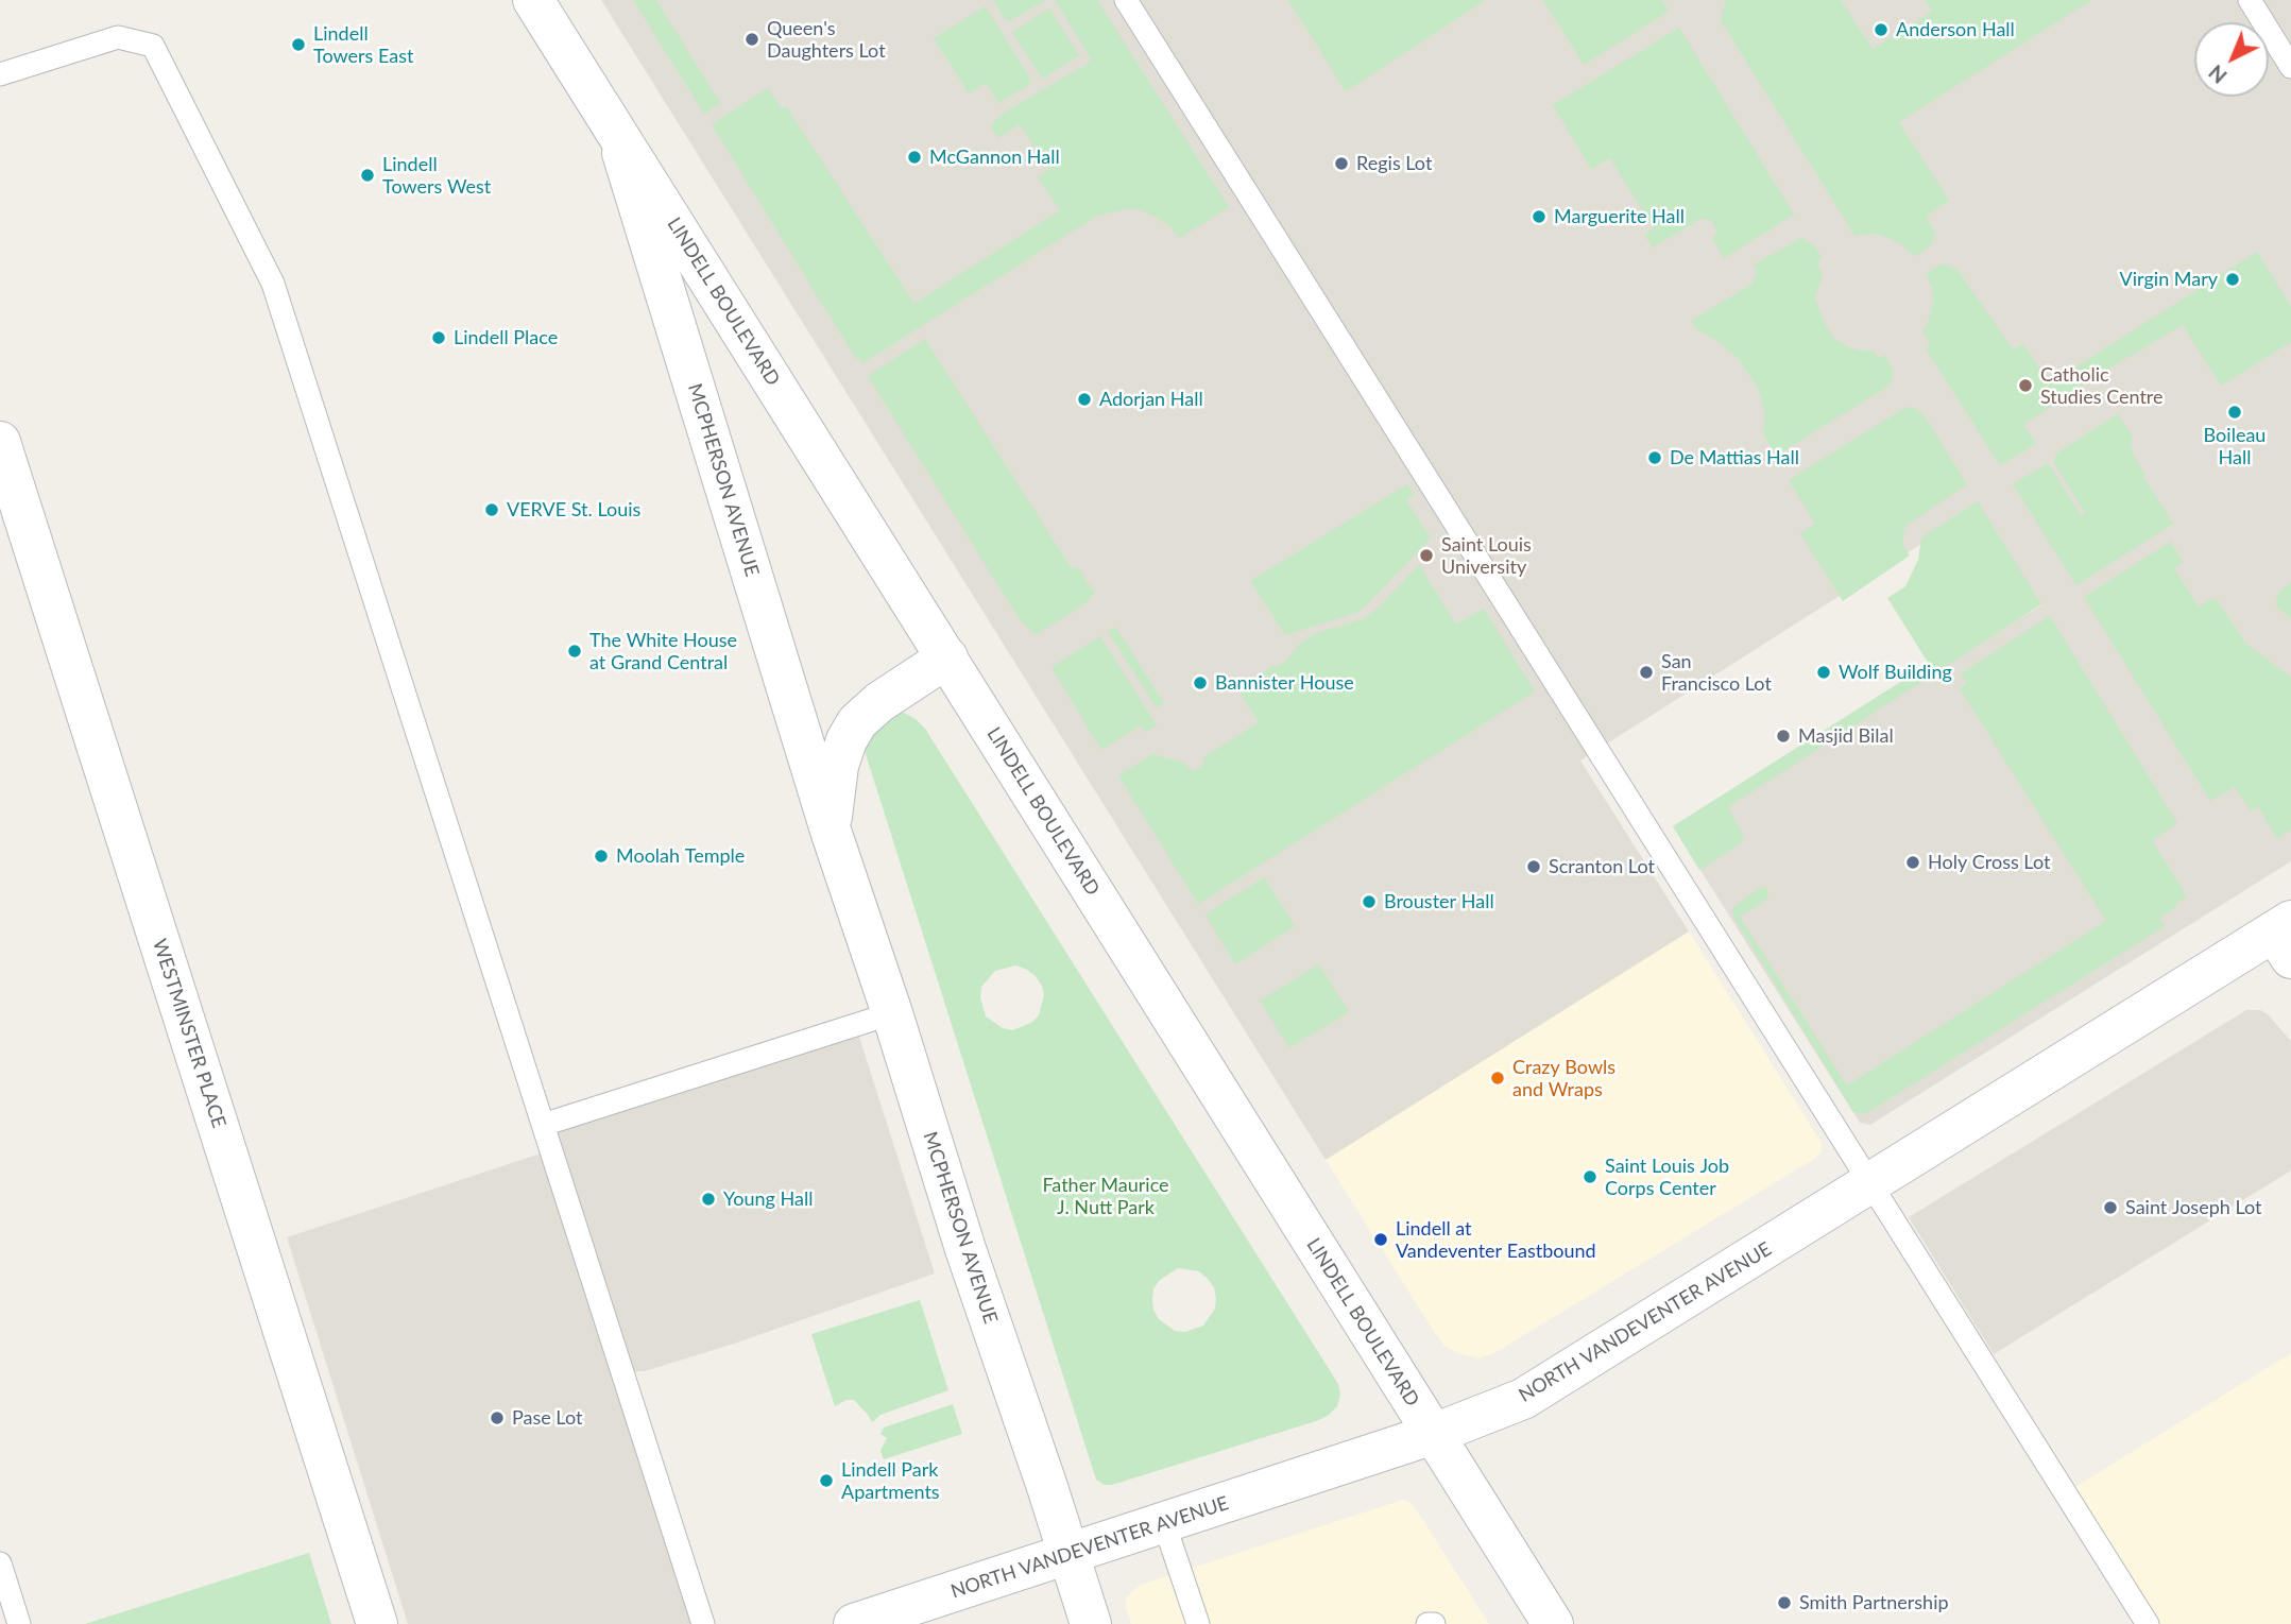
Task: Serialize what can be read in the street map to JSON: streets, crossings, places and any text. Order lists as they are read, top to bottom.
{
  "streets": {
    "main road": [
      "LINDELL BOULEVARD",
      "MCPHERSON AVENUE",
      "WESTMINSTER PLACE",
      "NORTH VANDEVENTER AVENUE"
    ]
  },
  "crossings": [
    ["LINDELL BOULEVARD", "MCPHERSON AVENUE"],
    ["LINDELL BOULEVARD", "NORTH VANDEVENTER AVENUE"],
    ["MCPHERSON AVENUE", "NORTH VANDEVENTER AVENUE"]
  ],
  "parks": ["Father Maurice J. Nutt Park"],
  "places": [
    "Anderson Hall",
    "Queen's Daughters Lot",
    "Lindell Towers East",
    "McGannon Hall",
    "Regis Lot",
    "Lindell Towers West",
    "Marguerite Hall",
    "Virgin Mary",
    "Lindell Place",
    "Catholic Studies Centre",
    "Adorjan Hall",
    "Boileau Hall",
    "De Mattias Hall",
    "VERVE St. Louis",
    "Saint Louis University",
    "The White House at Grand Central",
    "San Francisco Lot",
    "Wolf Building",
    "Bannister House",
    "Masjid Bilal",
    "Moolah Temple",
    "Holy Cross Lot",
    "Scranton Lot",
    "Brouster Hall",
    "Crazy Bowls and Wraps",
    "Saint Louis Job Corps Center",
    "Young Hall",
    "Saint Joseph Lot",
    "Lindell at Vandeventer Eastbound",
    "Pase Lot",
    "Lindell Park Apartments",
    "Smith Partnership"
  ],
  "north": "bottom left"
}
